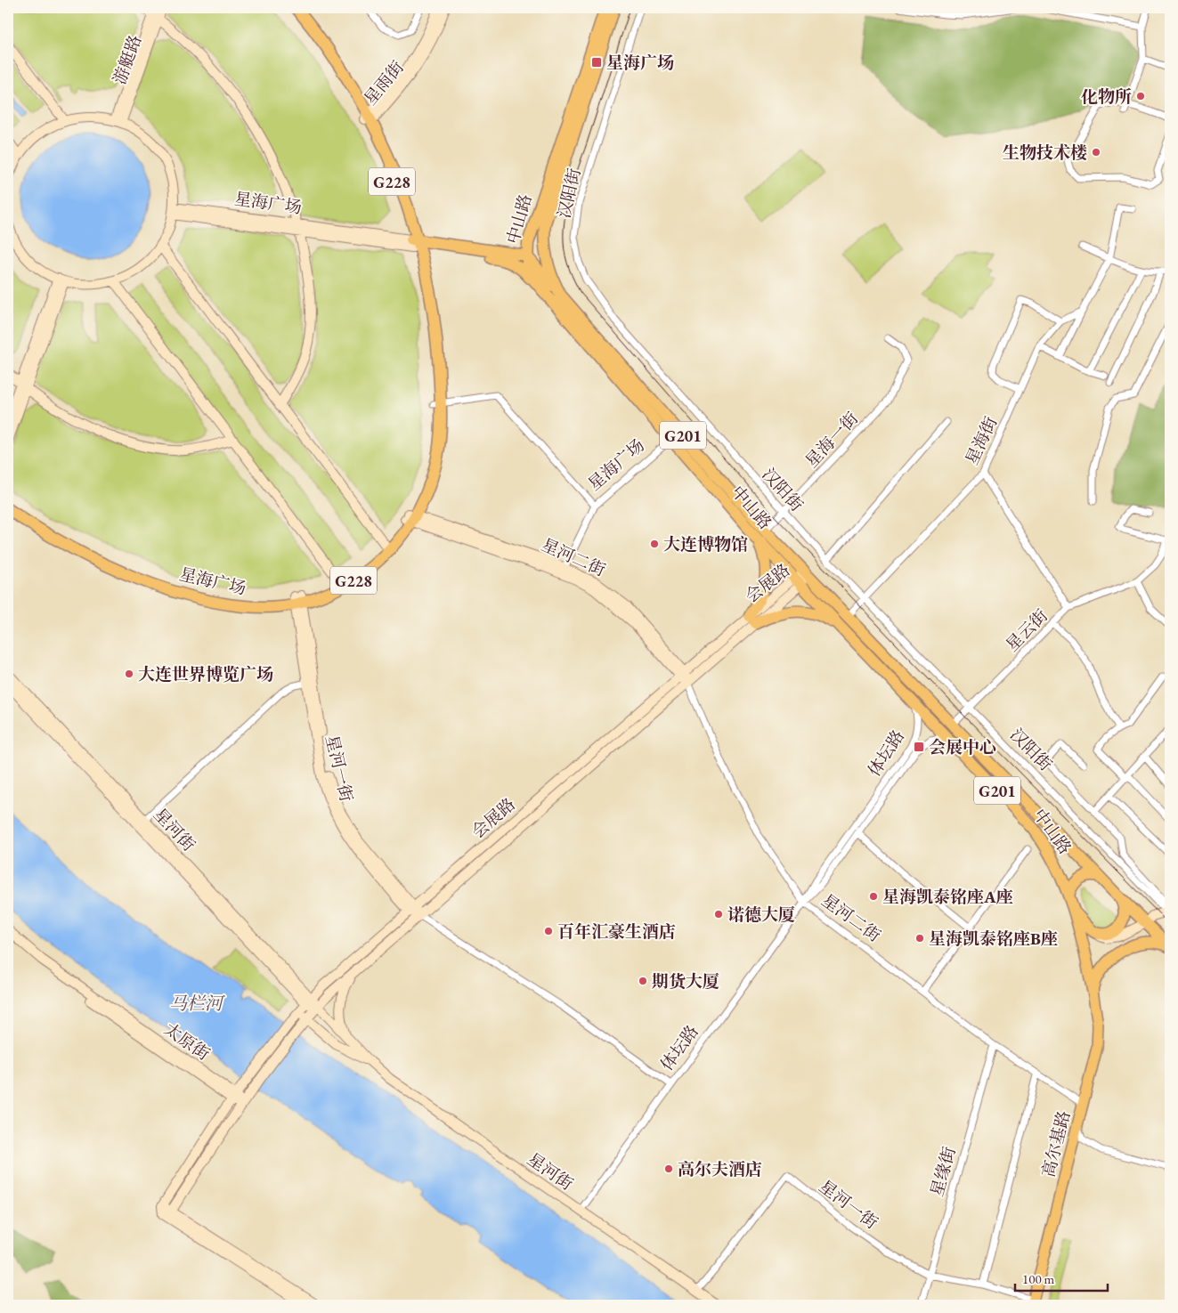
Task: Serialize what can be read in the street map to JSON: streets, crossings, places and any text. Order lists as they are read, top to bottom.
{
  "streets": {
    "highway": [
      "G228",
      "星海广场",
      "中山路",
      "G201"
    ],
    "main road": ["高尔基路"],
    "street": [
      "游艇路",
      "星雨街",
      "汉阳街",
      "星海一街",
      "星海街",
      "星河二街",
      "会展路",
      "星云街",
      "体坛路",
      "星河一街",
      "星河街",
      "太原街",
      "星缘街"
    ]
  },
  "crossings": [
    ["星雨街", "星海广场"],
    ["汉阳街", "星海一街"],
    ["汉阳街", "星海街"],
    ["汉阳街", "星云街"],
    ["星海广场", "中山路"],
    ["星海广场", "星河二街"],
    ["星海广场", "星河一街"],
    ["中山路", "星海一街"],
    ["中山路", "星海街"],
    ["中山路", "会展路"],
    ["中山路", "星云街"],
    ["中山路", "体坛路"],
    ["中山路", "高尔基路"],
    ["星河二街", "会展路"],
    ["星河二街", "体坛路"],
    ["星河二街", "高尔基路"],
    ["星河二街", "星缘街"],
    ["会展路", "星河一街"],
    ["会展路", "星河街"],
    ["会展路", "太原街"],
    ["体坛路", "星河一街"],
    ["体坛路", "星河街"],
    ["星河一街", "星河街"],
    ["星河一街", "高尔基路"],
    ["星河一街", "星缘街"]
  ],
  "water": ["马栏河"],
  "places": {
    "transit": ["星海广场", "会展中心"],
    "other": [
      "化物所",
      "生物技术楼",
      "大连博物馆",
      "大连世界博览广场",
      "星海凯泰铭座A座",
      "诺德大厦",
      "百年汇豪生酒店",
      "星海凯泰铭座B座",
      "期货大厦",
      "高尔夫酒店"
    ]
  },
  "scale_bar": "100 m"
}
